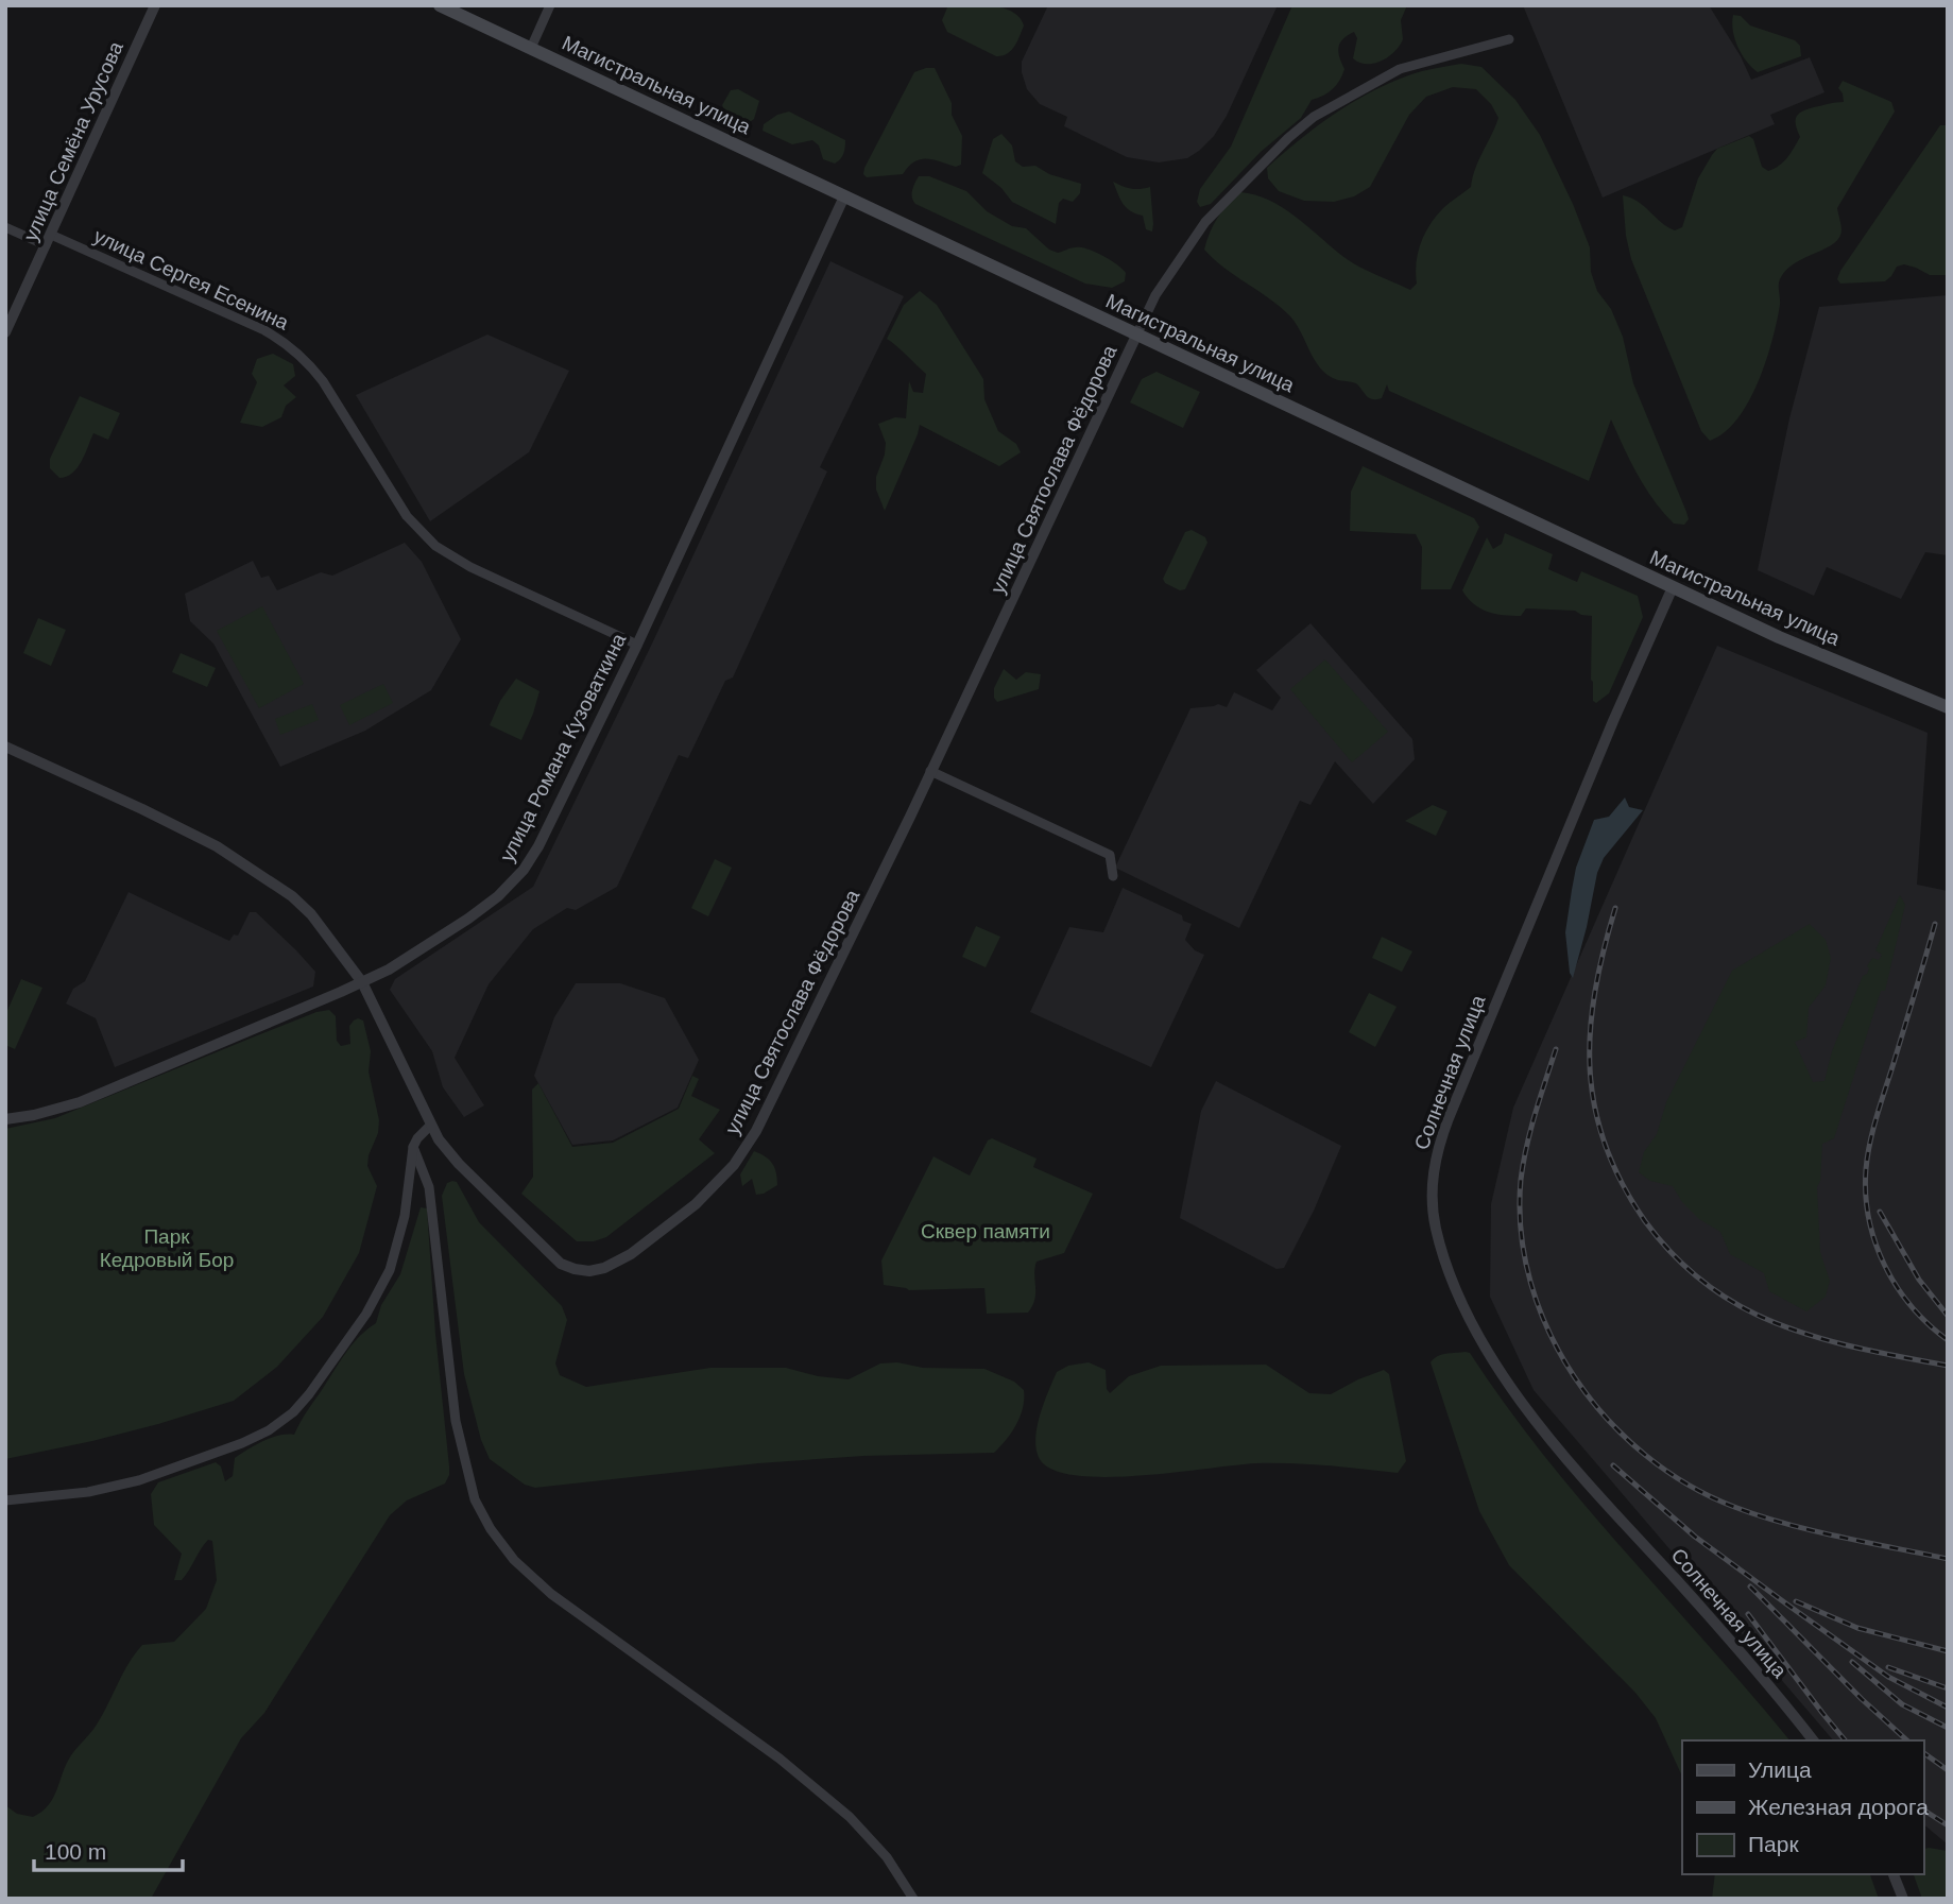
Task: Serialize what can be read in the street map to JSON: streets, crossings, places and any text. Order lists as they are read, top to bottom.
{
  "streets": {
    "main road": ["Магистральная улица"],
    "street": [
      "улица Семёна Урусова",
      "улица Сергея Есенина",
      "улица Святослава Фёдорова",
      "улица Романа Кузоваткина",
      "Солнечная улица"
    ]
  },
  "crossings": [
    ["Магистральная улица", "улица Святослава Фёдорова"],
    ["Магистральная улица", "улица Романа Кузоваткина"],
    ["Магистральная улица", "Солнечная улица"],
    ["улица Семёна Урусова", "улица Сергея Есенина"],
    ["улица Сергея Есенина", "улица Романа Кузоваткина"],
    ["улица Святослава Фёдорова", "улица Романа Кузоваткина"]
  ],
  "parks": ["Сквер памяти", "Парк Кедровый Бор"],
  "legend": ["Улица", "Железная дорога", "Парк"],
  "scale_bar": "100 m"
}
